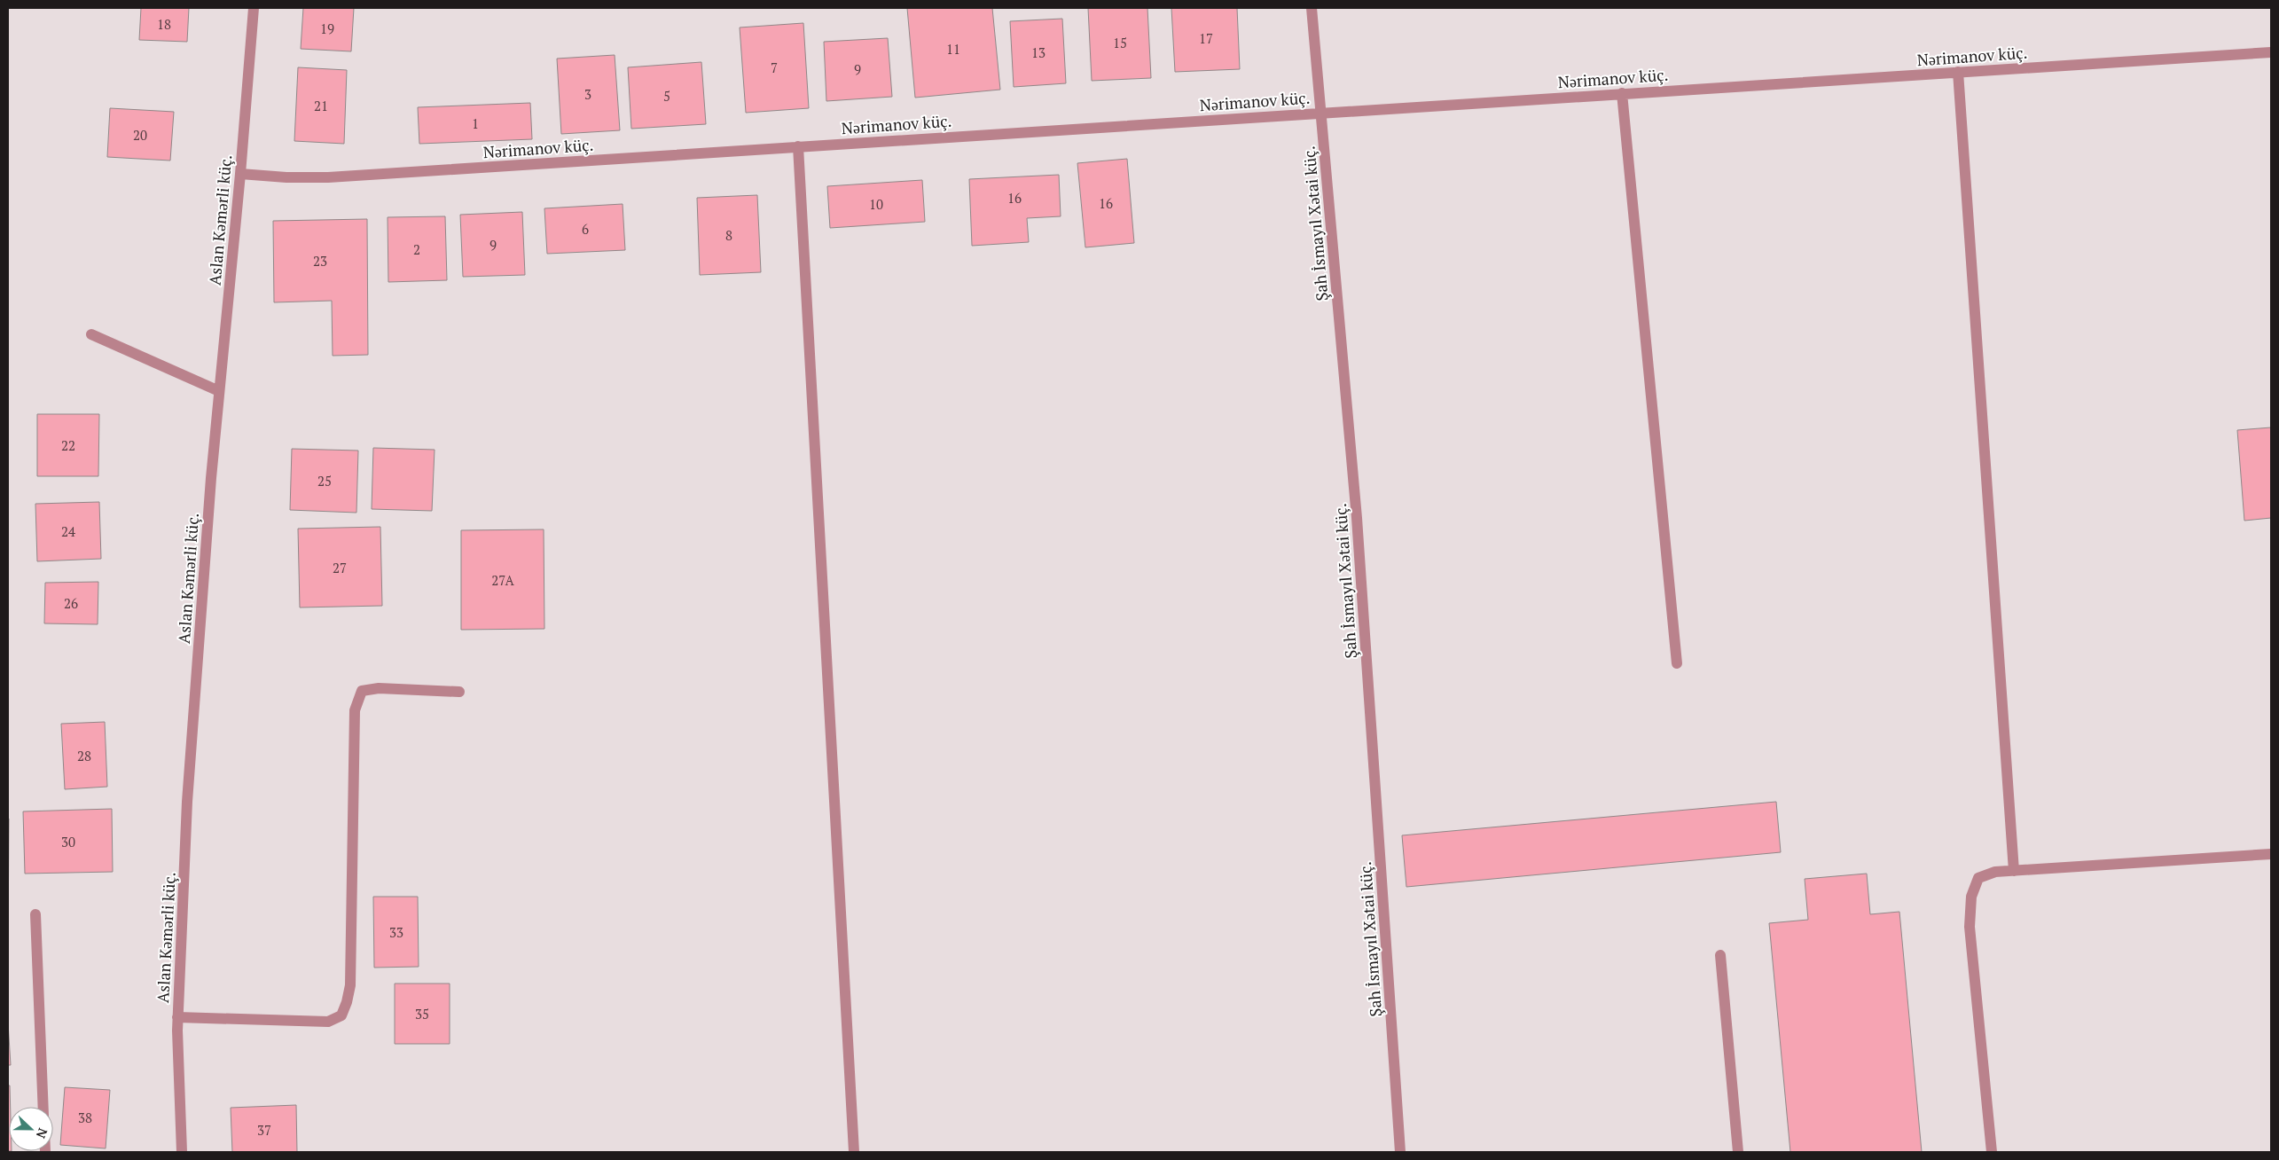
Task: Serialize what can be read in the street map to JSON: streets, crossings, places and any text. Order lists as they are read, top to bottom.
{
  "streets": {
    "street": ["Nərimanov küç.", "Aslan Kəmərli küç.", "Şah İsmayıl Xətai küç."]
  },
  "crossings": [
    ["Nərimanov küç.", "Aslan Kəmərli küç."],
    ["Nərimanov küç.", "Şah İsmayıl Xətai küç."]
  ],
  "house_numbers": [
    "18",
    "19",
    "17",
    "15",
    "11",
    "13",
    "7",
    "9",
    "3",
    "5",
    "21",
    "1",
    "20",
    "16",
    "16",
    "10",
    "6",
    "8",
    "9",
    "2",
    "23",
    "22",
    "25",
    "24",
    "27",
    "27A",
    "26",
    "28",
    "30",
    "33",
    "35",
    "38",
    "37"
  ],
  "north": "right"
}
